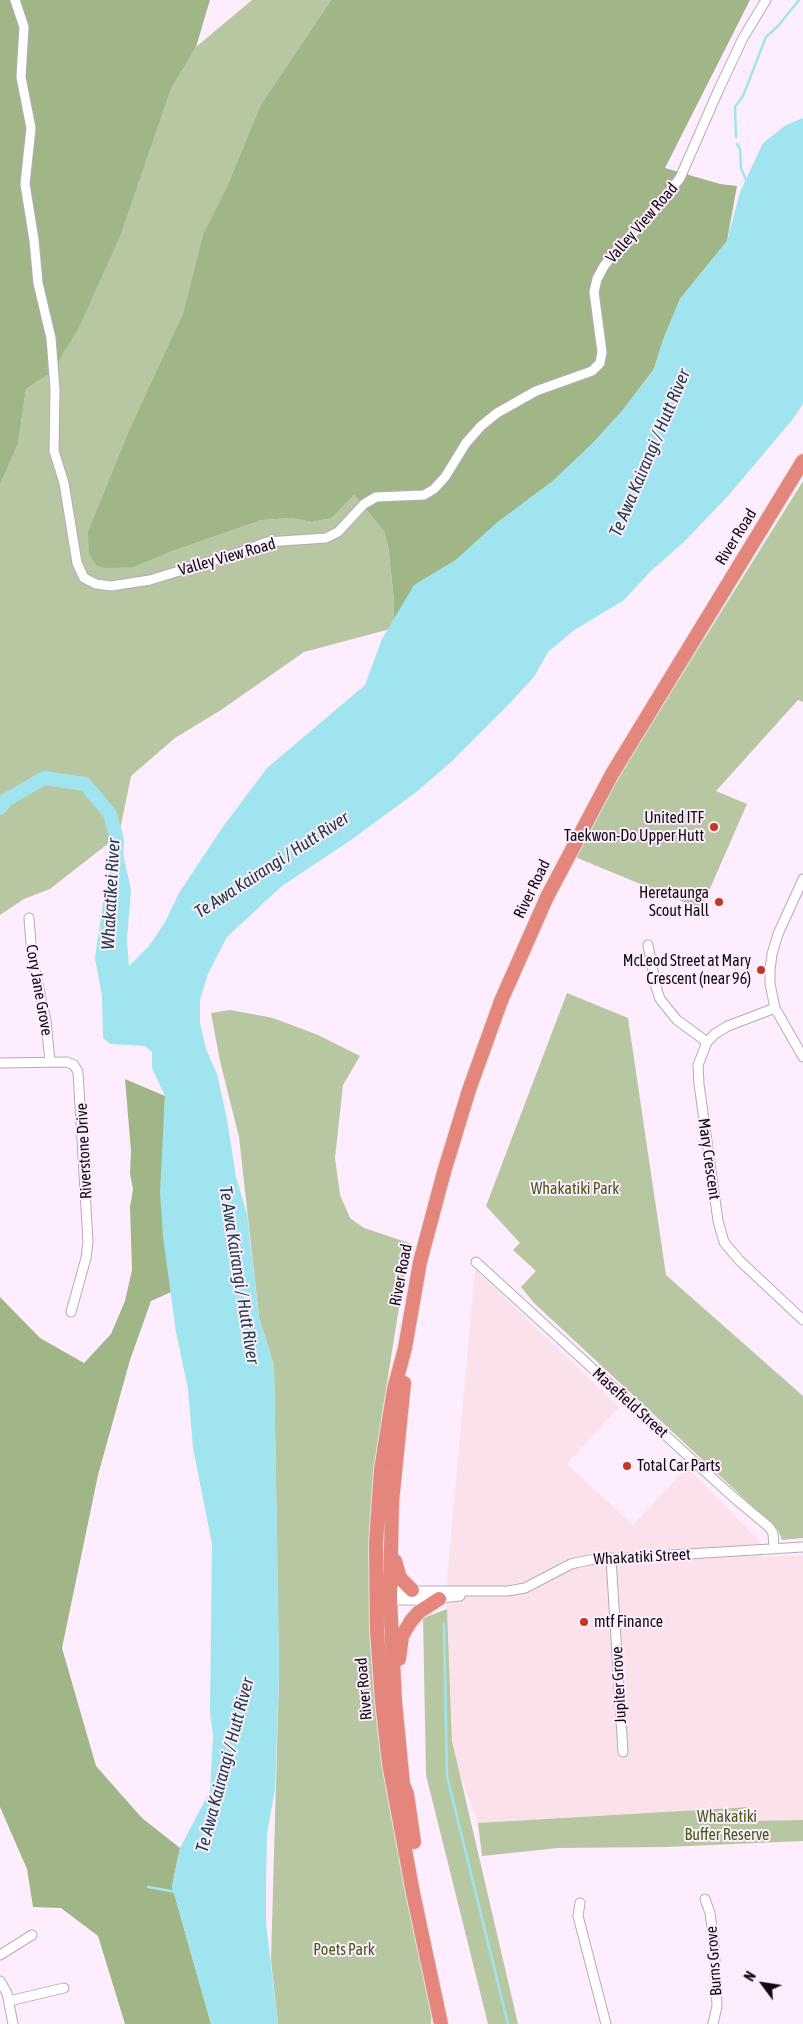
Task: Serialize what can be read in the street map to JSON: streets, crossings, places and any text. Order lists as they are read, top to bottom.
{
  "streets": {
    "highway": ["River Road"],
    "street": [
      "Valley View Road",
      "Cory Jane Grove",
      "Riverstone Drive",
      "Mary Crescent",
      "Masefield Street",
      "Whakatiki Street",
      "Jupiter Grove",
      "Burns Grove"
    ]
  },
  "crossings": [
    ["River Road", "Whakatiki Street"],
    ["Cory Jane Grove", "Riverstone Drive"],
    ["Masefield Street", "Whakatiki Street"],
    ["Whakatiki Street", "Jupiter Grove"]
  ],
  "water": ["Te Awa Kairangi / Hutt River", "Whakatīkei River"],
  "parks": ["Whakatiki Park", "Whakatiki Buffer Reserve", "Poets Park"],
  "places": [
    "United ITF Taekwon-Do Upper Hutt",
    "Heretaunga Scout Hall",
    "McLeod Street at Mary Crescent (near 96)",
    "Total Car Parts",
    "mtf Finance"
  ],
  "north": "top left"
}
